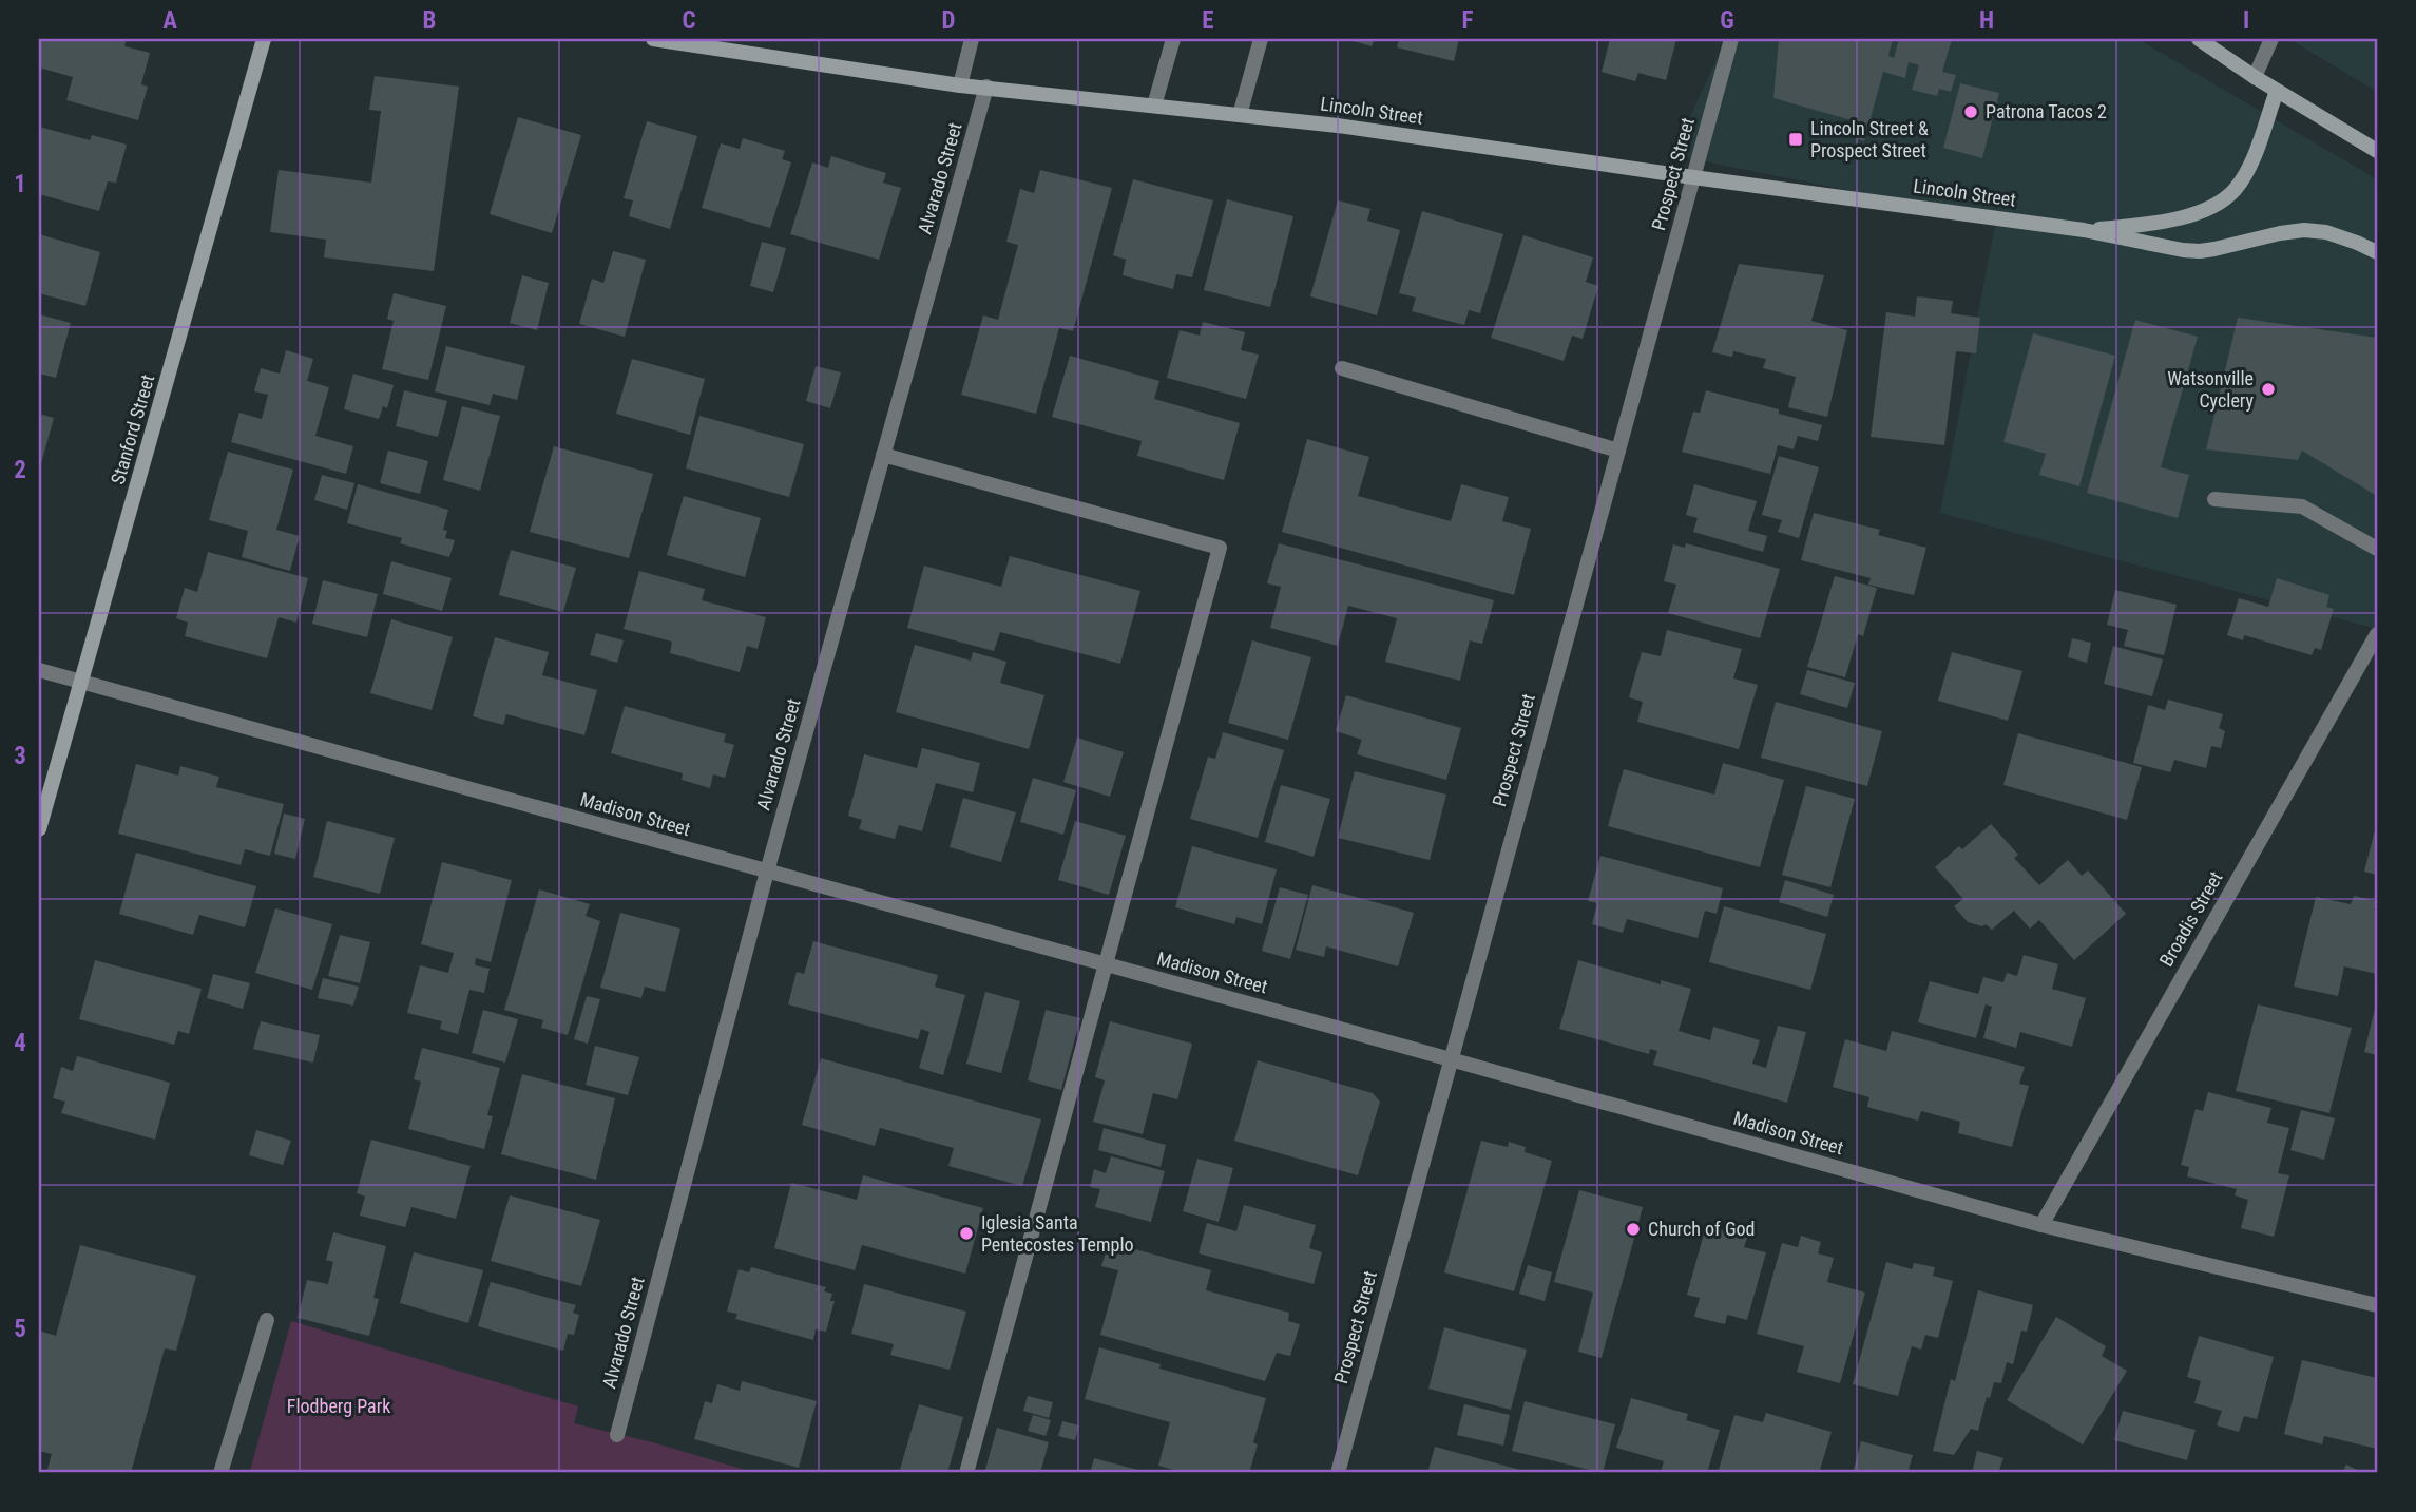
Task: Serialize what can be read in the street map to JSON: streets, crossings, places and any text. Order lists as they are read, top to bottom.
{
  "streets": {
    "street": [
      "Lincoln Street",
      "Prospect Street",
      "Alvarado Street",
      "Stanford Street",
      "Madison Street",
      "Broadis Street"
    ]
  },
  "crossings": [
    ["Lincoln Street", "Prospect Street"],
    ["Lincoln Street", "Alvarado Street"],
    ["Prospect Street", "Madison Street"],
    ["Alvarado Street", "Madison Street"],
    ["Stanford Street", "Madison Street"],
    ["Madison Street", "Broadis Street"]
  ],
  "parks": ["Flodberg Park"],
  "places": {
    "other": [
      "Patrona Tacos 2",
      "Watsonville Cyclery",
      "Church of God",
      "Iglesia Santa Pentecostes Templo"
    ],
    "transit": ["Lincoln Street & Prospect Street"]
  },
  "grid": {
    "columns": [
      "A",
      "B",
      "C",
      "D",
      "E",
      "F",
      "G",
      "H",
      "I"
    ],
    "rows": [
      "1",
      "2",
      "3",
      "4",
      "5"
    ]
  }
}
